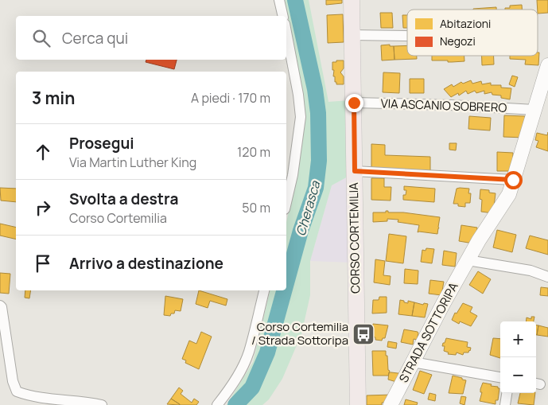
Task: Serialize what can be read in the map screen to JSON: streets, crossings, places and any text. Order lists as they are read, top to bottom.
{
  "streets": {
    "main road": ["CORSO CORTEMILIA"],
    "street": ["VIA ASCANIO SOBRERO", "STRADA SOTTORIPA"]
  },
  "crossings": [
    ["VIA ASCANIO SOBRERO", "CORSO CORTEMILIA"],
    ["VIA ASCANIO SOBRERO", "STRADA SOTTORIPA"]
  ],
  "water": ["Cherasca"],
  "places": {
    "bus stop": ["Corso Cortemilia / Strada Sottoripa"]
  },
  "legend": ["Abitazioni", "Negozi"],
  "page": {
    "search": "Cerca qui",
    "heading": ["3 min", "A piedi · 170 m"],
    "list": [
      ["Prosegui", "Via Martin Luther King", "120 m"],
      ["Svolta a destra", "Corso Cortemilia", "50 m"],
      "Arrivo a destinazione"
    ],
    "map_buttons": ["+", "−"]
  }
}
